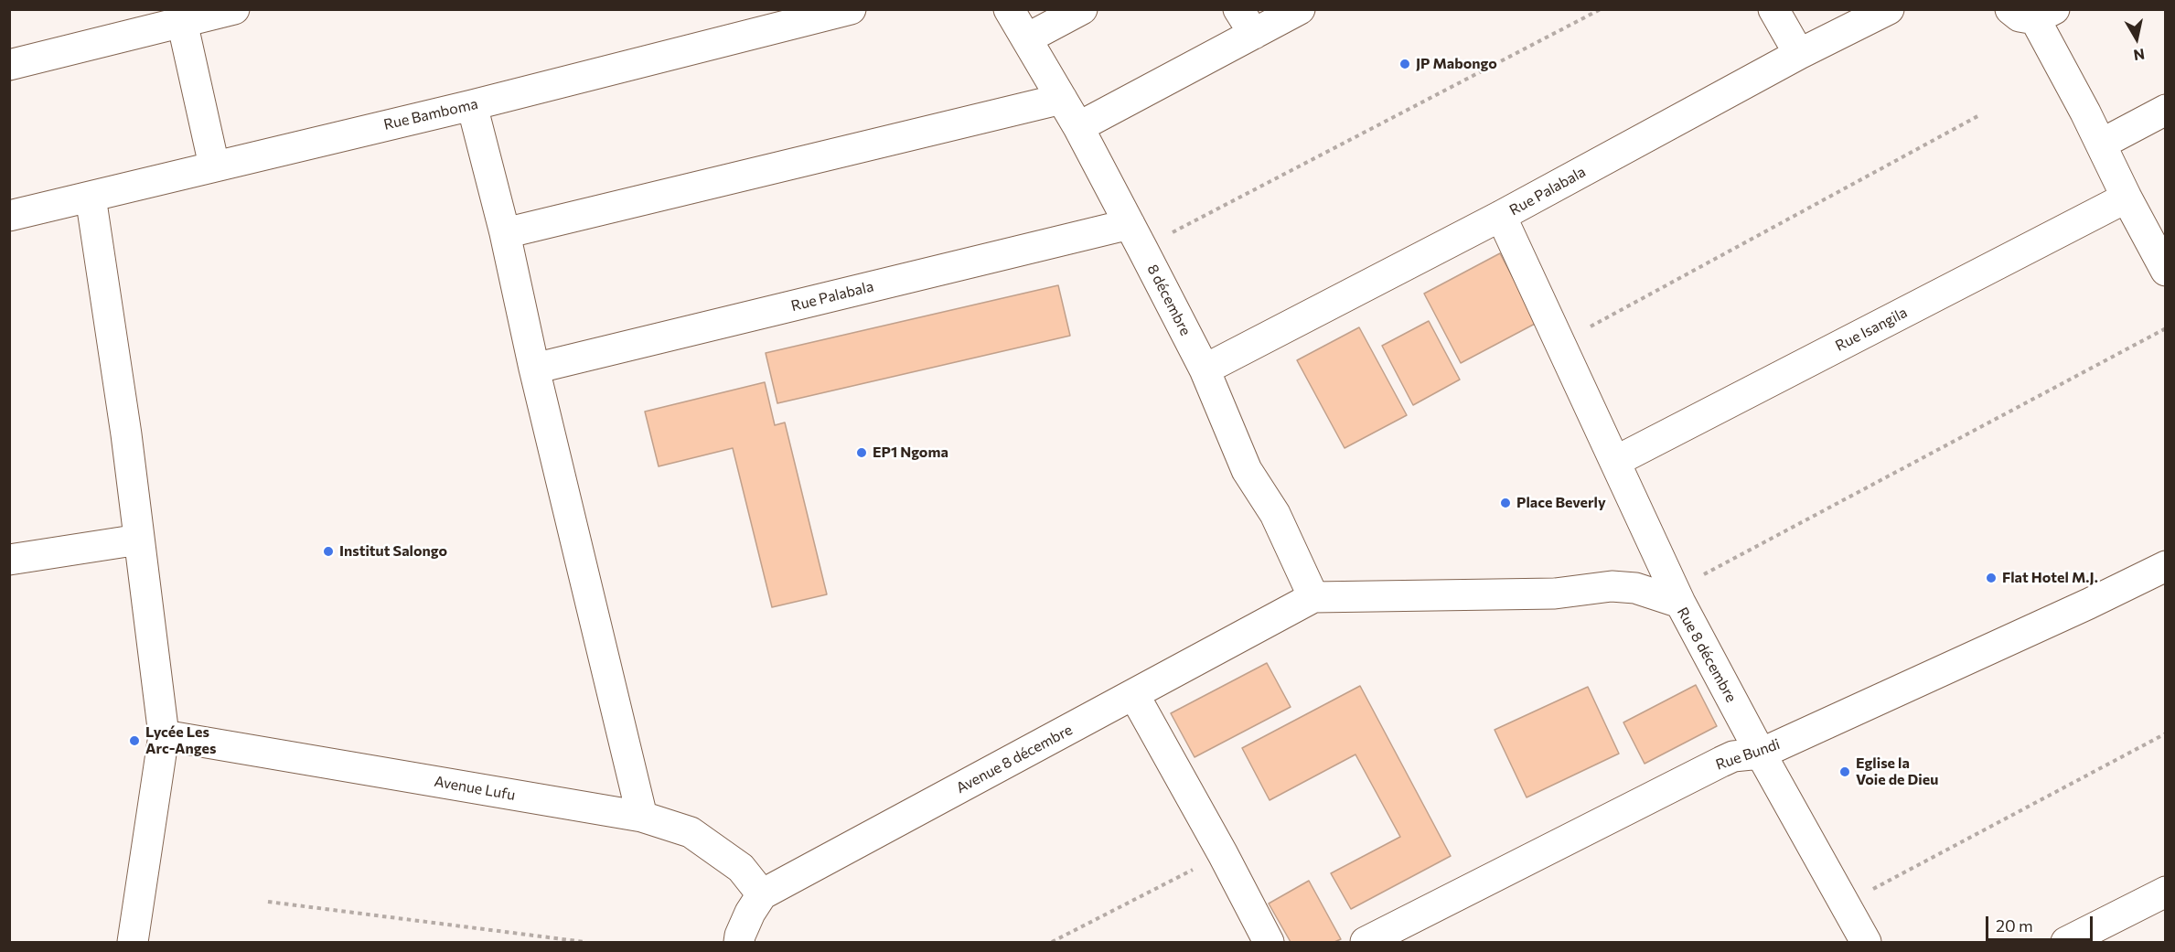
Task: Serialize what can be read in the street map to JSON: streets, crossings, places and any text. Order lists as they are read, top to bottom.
{
  "streets": {
    "street": [
      "Rue Bamboma",
      "Rue Palabala",
      "8 décembre",
      "Rue Isangila",
      "Rue 8 décembre",
      "Rue Bundi",
      "Avenue 8 décembre",
      "Avenue Lufu"
    ]
  },
  "crossings": [
    ["Rue Palabala", "8 décembre"],
    ["8 décembre", "Rue 8 décembre"],
    ["8 décembre", "Avenue 8 décembre"],
    ["Rue 8 décembre", "Rue Bundi"],
    ["Rue 8 décembre", "Avenue 8 décembre"],
    ["Avenue 8 décembre", "Avenue Lufu"]
  ],
  "places": [
    "JP Mabongo",
    "EP1 Ngoma",
    "Place Beverly",
    "Institut Salongo",
    "Flat Hotel M.J.",
    "Lycée Les Arc-Anges",
    "Eglise la Voie de Dieu"
  ],
  "scale_bar": "20 m",
  "north": "bottom"
}
